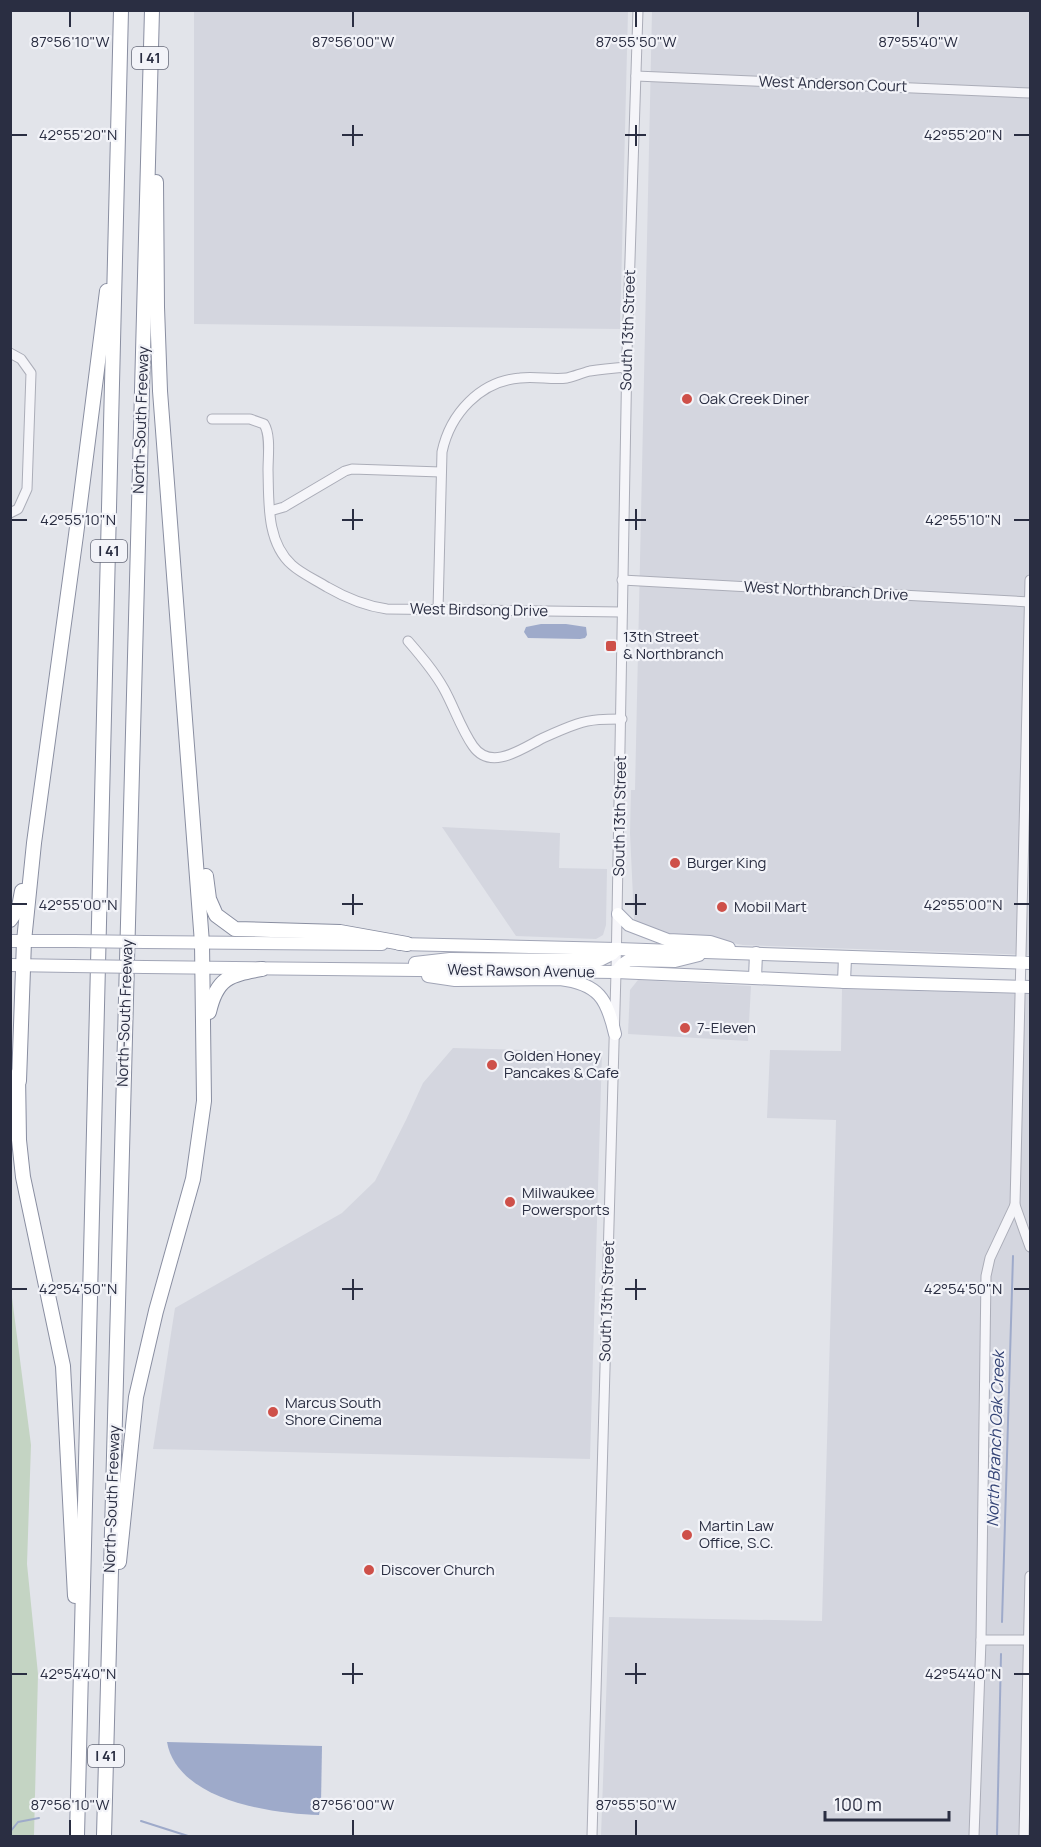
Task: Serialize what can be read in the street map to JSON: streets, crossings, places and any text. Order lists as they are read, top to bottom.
{
  "streets": {
    "highway": ["I 41", "North-South Freeway"],
    "main road": ["West Rawson Avenue"],
    "street": [
      "West Anderson Court",
      "South 13th Street",
      "West Northbranch Drive",
      "West Birdsong Drive"
    ]
  },
  "crossings": [
    ["West Anderson Court", "South 13th Street"],
    ["South 13th Street", "West Northbranch Drive"],
    ["South 13th Street", "West Birdsong Drive"],
    ["South 13th Street", "West Rawson Avenue"]
  ],
  "water": ["North Branch Oak Creek"],
  "places": {
    "other": [
      "Oak Creek Diner",
      "Burger King",
      "Mobil Mart",
      "7-Eleven",
      "Golden Honey Pancakes & Cafe",
      "Milwaukee Powersports",
      "Marcus South Shore Cinema",
      "Martin Law Office, S.C.",
      "Discover Church"
    ],
    "transit": ["13th Street & Northbranch"]
  },
  "scale_bar": "100 m",
  "coordinates": [
    "87°56'10\"W",
    "87°56'00\"W",
    "87°55'50\"W",
    "87°55'40\"W",
    "42°55'20\"N",
    "42°55'10\"N",
    "42°55'00\"N",
    "42°54'50\"N",
    "42°54'40\"N"
  ]
}
